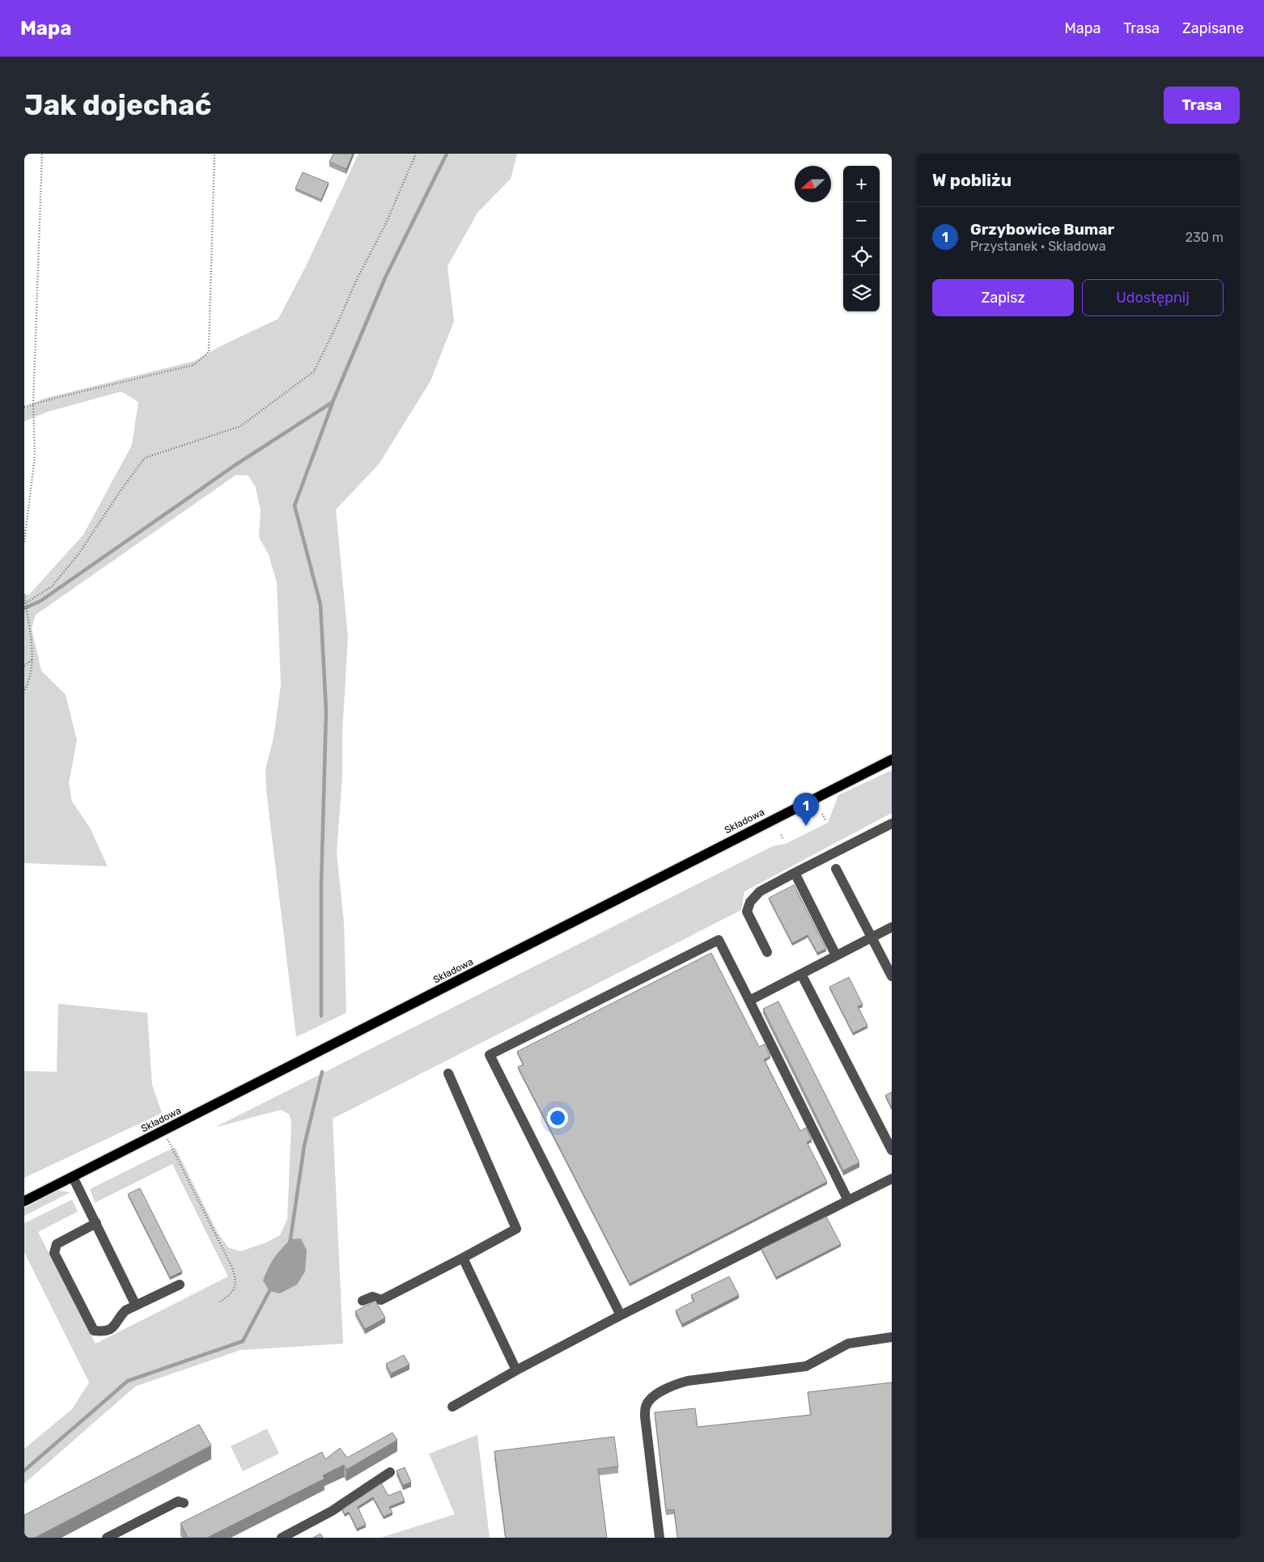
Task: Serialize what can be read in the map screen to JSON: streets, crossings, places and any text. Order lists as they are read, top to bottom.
{
  "streets": {
    "main road": ["Składowa"]
  },
  "north": "left",
  "page": {
    "header": "Mapa",
    "nav": ["Mapa", "Trasa", "Zapisane"],
    "buttons": [
      "Trasa",
      ["Zapisz", "Udostępnij"]
    ],
    "title": "Jak dojechać",
    "heading": "W pobliżu",
    "map_buttons": ["+", "−"],
    "list": [
      {
        "mark": "1",
        "name": "Grzybowice Bumar",
        "note": "Przystanek · Składowa",
        "value": "230 m"
      }
    ],
    "pins": "1"
  }
}
